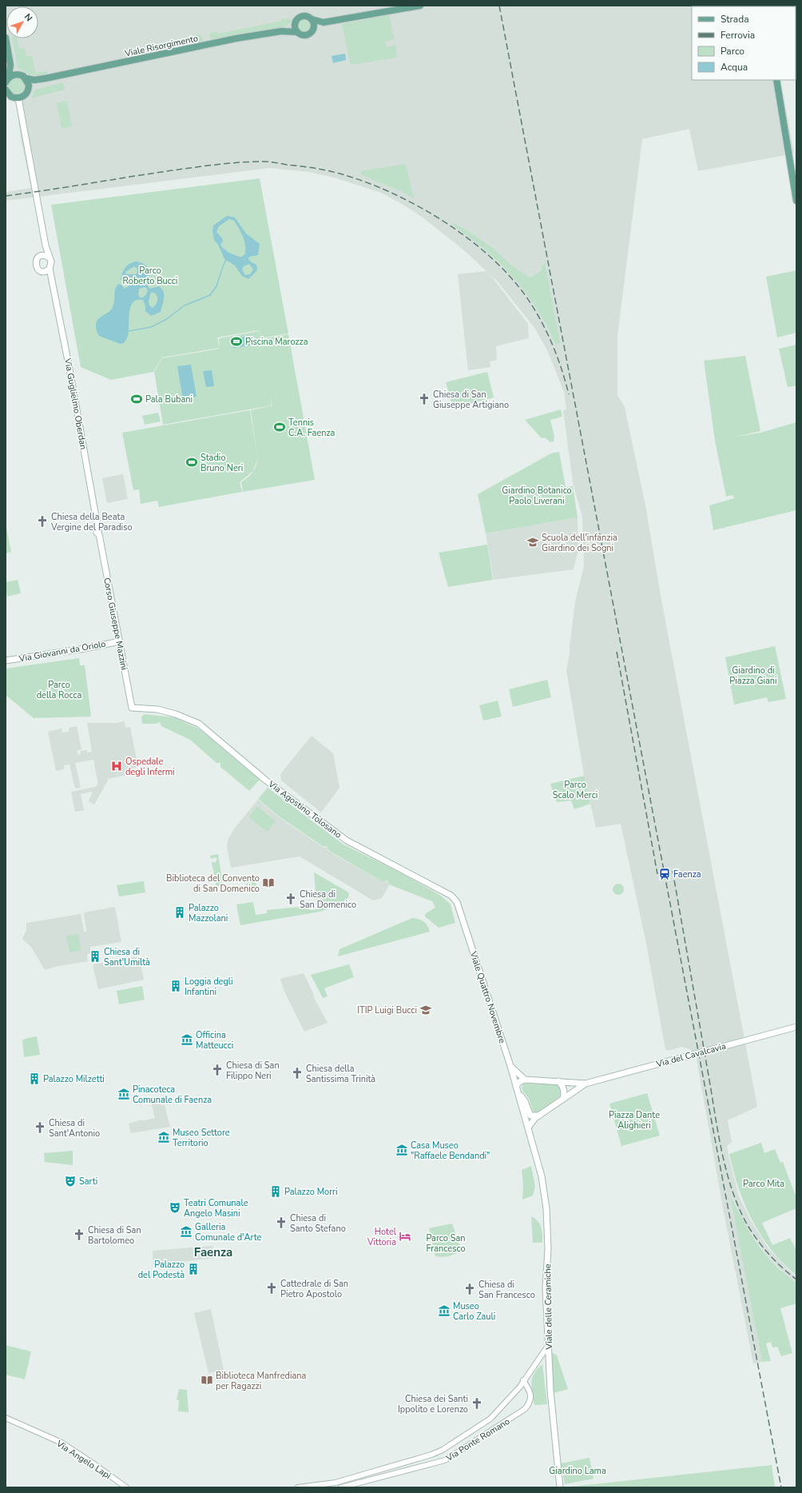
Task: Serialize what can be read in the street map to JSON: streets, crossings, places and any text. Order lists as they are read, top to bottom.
{
  "streets": {
    "main road": [
      "Viale Risorgimento",
      "Via Guglielmo Oberdan",
      "Corso Giuseppe Mazzini",
      "Via Giovanni da Oriolo",
      "Via Agostino Tolosano",
      "Viale Quattro Novembre",
      "Via del Cavalcavia",
      "Viale delle Ceramiche"
    ],
    "street": ["Via Ponte Romano", "Via Angelo Lapi"]
  },
  "crossings": [
    ["Viale Risorgimento", "Via Guglielmo Oberdan"],
    ["Via Guglielmo Oberdan", "Corso Giuseppe Mazzini"],
    ["Corso Giuseppe Mazzini", "Via Giovanni da Oriolo"],
    ["Corso Giuseppe Mazzini", "Via Agostino Tolosano"],
    ["Via Agostino Tolosano", "Viale Quattro Novembre"],
    ["Viale Quattro Novembre", "Via del Cavalcavia"],
    ["Viale Quattro Novembre", "Viale delle Ceramiche"]
  ],
  "districts": ["Faenza"],
  "parks": [
    "Parco Roberto Bucci",
    "Giardino Botanico Paolo Liverani",
    "Giardino di Piazza Giani",
    "Parco della Rocca",
    "Parco Scalo Merci",
    "Piazza Dante Alighieri",
    "Parco Mita",
    "Parco San Francesco",
    "Giardino Lama"
  ],
  "places": {
    "sports": [
      "Piscina Marozza",
      "Pala Bubani",
      "Tennis C.A. Faenza",
      "Stadio Bruno Neri"
    ],
    "church": [
      "Chiesa di San Giuseppe Artigiano",
      "Chiesa della Beata Vergine del Paradiso",
      "Chiesa di San Domenico",
      "Chiesa di San Filippo Neri",
      "Chiesa della Santissima Trinità",
      "Chiesa di Sant'Antonio",
      "Chiesa di Santo Stefano",
      "Chiesa di San Bartolomeo",
      "Cattedrale di San Pietro Apostolo",
      "Chiesa di San Francesco",
      "Chiesa dei Santi Ippolito e Lorenzo"
    ],
    "school or university": ["Scuola dell'infanzia Giardino dei Sogni", "ITIP Luigi Bucci"],
    "hospital": ["Ospedale degli Infermi"],
    "station": ["Faenza"],
    "library": ["Biblioteca del Convento di San Domenico", "Biblioteca Manfrediana per Ragazzi"],
    "building": [
      "Palazzo Mazzolani",
      "Chiesa di Sant'Umiltà",
      "Loggia degli Infantini",
      "Palazzo Milzetti",
      "Palazzo Morri",
      "Palazzo del Podestà"
    ],
    "museum": [
      "Officina Matteucci",
      "Pinacoteca Comunale di Faenza",
      "Museo Settore Territorio",
      "Casa Museo \"Raffaele Bendandi\"",
      "Galleria Comunale d'Arte",
      "Museo Carlo Zauli"
    ],
    "theatre": ["Sarti", "Teatri Comunale Angelo Masini"],
    "hotel": ["Hotel Vittoria"]
  },
  "legend": [
    "Strada",
    "Ferrovia",
    "Parco",
    "Acqua"
  ],
  "north": "top right"
}
